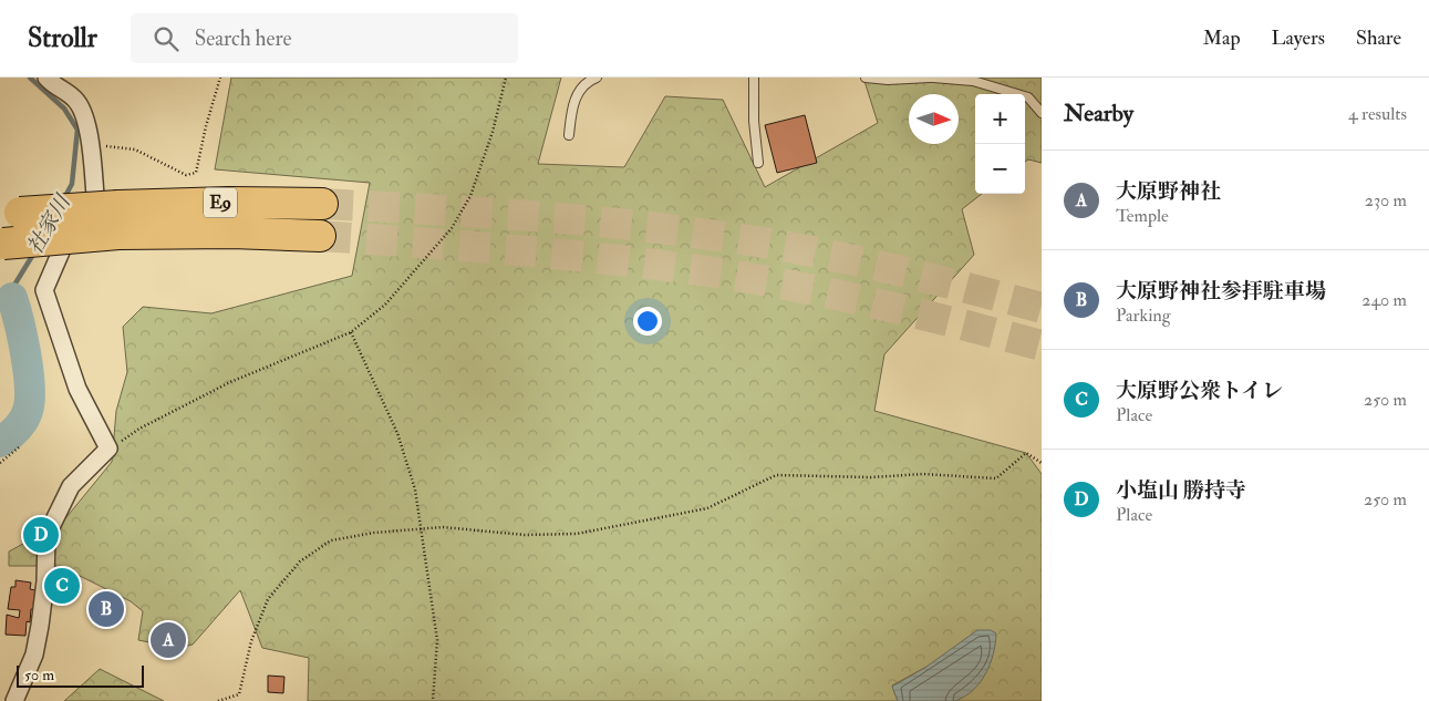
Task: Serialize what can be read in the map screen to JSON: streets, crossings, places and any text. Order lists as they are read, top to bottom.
{
  "streets": {
    "highway": ["E9"]
  },
  "water": ["社家川"],
  "scale_bar": "50 m",
  "north": "right",
  "page": {
    "header": "Strollr",
    "search": "Search here",
    "nav": ["Map", "Layers", "Share"],
    "heading": ["Nearby", "4 results"],
    "map_buttons": ["+", "−"],
    "list": [
      {
        "mark": "A",
        "name": "大原野神社",
        "note": "Temple",
        "value": "230 m"
      },
      {
        "mark": "B",
        "name": "大原野神社参拝駐車場",
        "note": "Parking",
        "value": "240 m"
      },
      {
        "mark": "C",
        "name": "大原野公衆トイレ",
        "note": "Place",
        "value": "250 m"
      },
      {
        "mark": "D",
        "name": "小塩山 勝持寺",
        "note": "Place",
        "value": "250 m"
      }
    ],
    "pins": [
      "D",
      "C",
      "B",
      "A"
    ],
    "scale": "50 m"
  }
}
